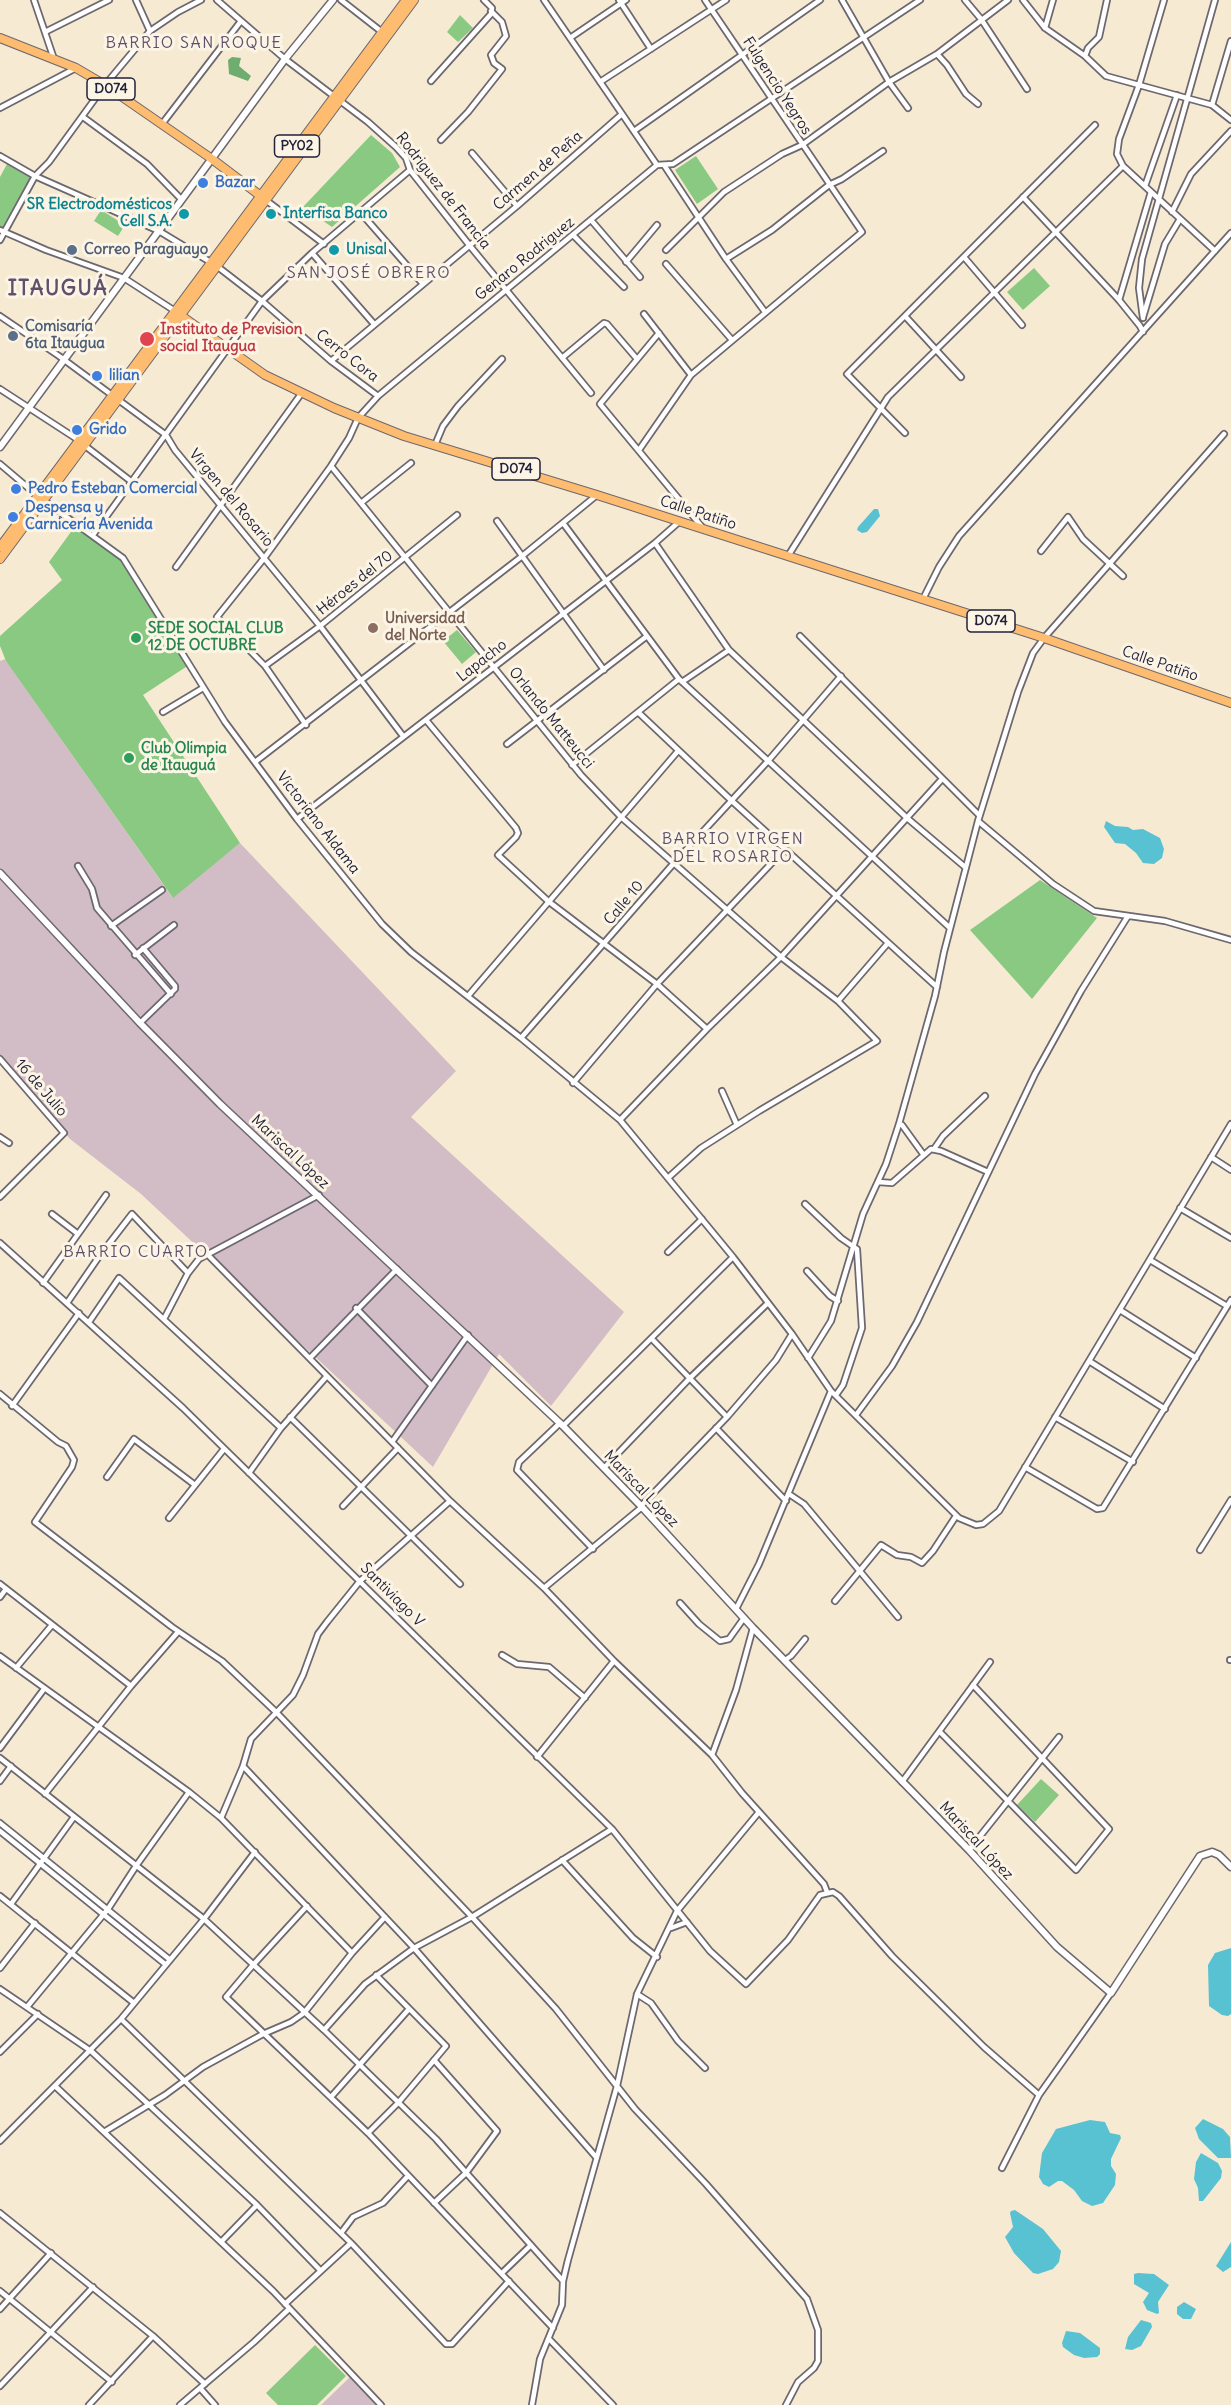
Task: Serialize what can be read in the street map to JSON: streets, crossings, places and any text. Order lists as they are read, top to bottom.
{
  "streets": {
    "main road": ["D074", "PY02", "Calle Patiño"],
    "street": [
      "Fulgencio Yegros",
      "Carmen de Peña",
      "Rodriguez de Francia",
      "Genaro Rodriguez",
      "Cerro Cora",
      "Virgen del Rosario",
      "Héroes del 70",
      "Lapacho",
      "Orlando Matteucci",
      "Victoriano Aldama",
      "Calle 10",
      "16 de Julio",
      "Mariscal López",
      "Santiviago V"
    ]
  },
  "crossings": [
    ["D074", "PY02"],
    ["PY02", "Rodriguez de Francia"],
    ["PY02", "Cerro Cora"],
    ["PY02", "Virgen del Rosario"],
    ["PY02", "Calle Patiño"],
    ["PY02", "Victoriano Aldama"],
    ["Carmen de Peña", "Rodriguez de Francia"],
    ["Carmen de Peña", "Cerro Cora"],
    ["Rodriguez de Francia", "Genaro Rodriguez"],
    ["Genaro Rodriguez", "Cerro Cora"],
    ["Genaro Rodriguez", "Virgen del Rosario"],
    ["Genaro Rodriguez", "Calle Patiño"],
    ["Genaro Rodriguez", "Héroes del 70"],
    ["Genaro Rodriguez", "Orlando Matteucci"],
    ["Virgen del Rosario", "Héroes del 70"],
    ["Virgen del Rosario", "Lapacho"],
    ["Calle Patiño", "Lapacho"],
    ["Héroes del 70", "Orlando Matteucci"],
    ["Lapacho", "Orlando Matteucci"],
    ["Lapacho", "Victoriano Aldama"],
    ["Orlando Matteucci", "Calle 10"],
    ["Victoriano Aldama", "Calle 10"]
  ],
  "districts": [
    "BARRIO SAN ROQUE",
    "SAN JOSÉ OBRERO",
    "ITAUGUÁ",
    "BARRIO VIRGEN DEL ROSARIO",
    "BARRIO CUARTO"
  ],
  "places": [
    "Bazar",
    "SR Electrodomésticos Cell S.A.",
    "Interfisa Banco",
    "Correo Paraguayo",
    "Unisal",
    "Comisaría 6ta Itaugua",
    "Instituto de Prevision social Itaugua",
    "lilian",
    "Grido",
    "Pedro Esteban Comercial",
    "Despensa y Carnicería Avenida",
    "Universidad del Norte",
    "SEDE SOCIAL CLUB 12 DE OCTUBRE",
    "Club Olimpia de Itauguá"
  ]
}
